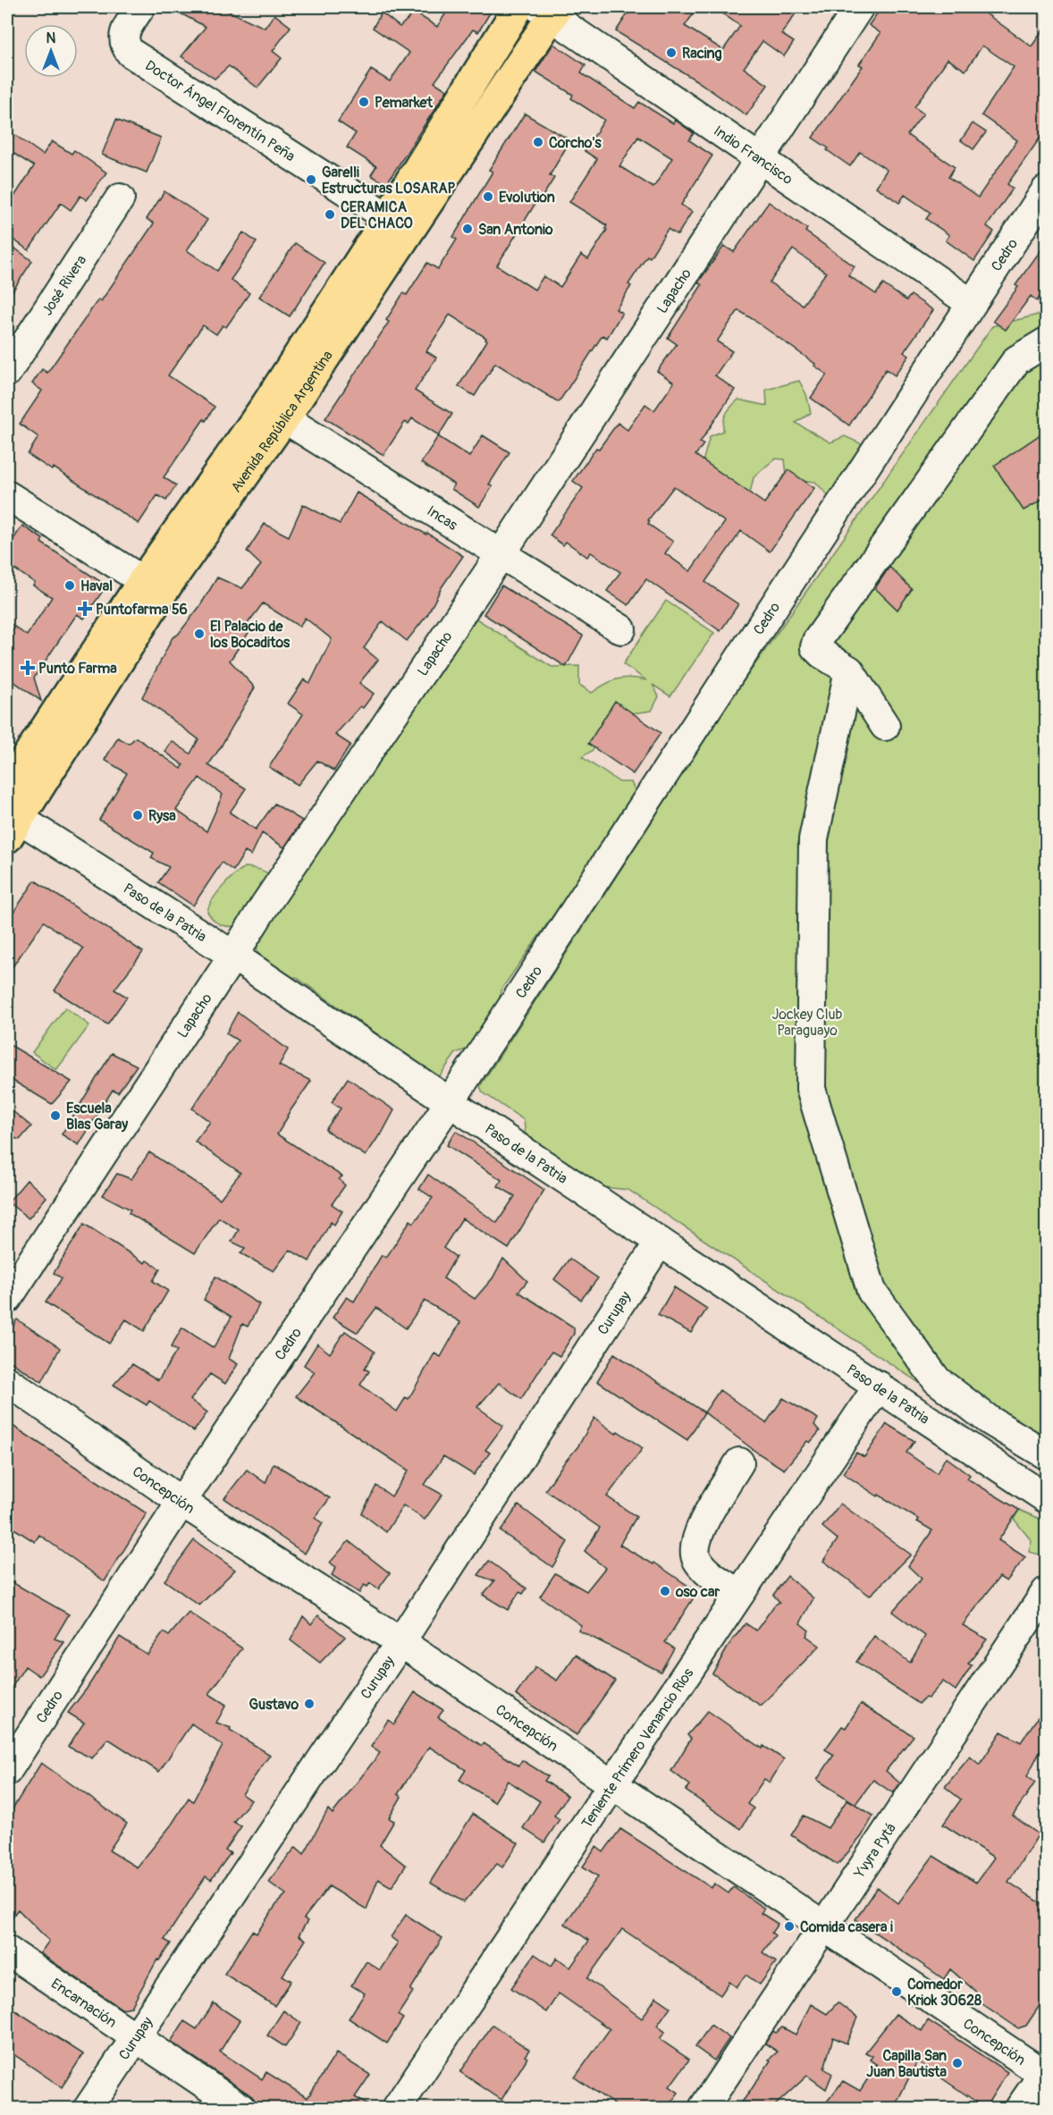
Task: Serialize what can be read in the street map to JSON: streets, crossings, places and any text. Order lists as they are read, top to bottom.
{
  "streets": {
    "highway": ["Avenida República Argentina"],
    "street": [
      "Doctor Ángel Florentín Peña",
      "Indio Francisco",
      "Cedro",
      "José Rivera",
      "Lapacho",
      "Incas",
      "Paso de la Patria",
      "Curupay",
      "Concepción",
      "Teniente Primero Venancio Rios",
      "Yvyra Pytá",
      "Encarnación"
    ]
  },
  "crossings": [
    ["Doctor Ángel Florentín Peña", "Avenida República Argentina"],
    ["Indio Francisco", "Cedro"],
    ["Indio Francisco", "Lapacho"],
    ["Indio Francisco", "Avenida República Argentina"],
    ["Cedro", "Paso de la Patria"],
    ["Cedro", "Concepción"],
    ["Lapacho", "Incas"],
    ["Lapacho", "Paso de la Patria"],
    ["Avenida República Argentina", "Incas"],
    ["Avenida República Argentina", "Paso de la Patria"],
    ["Paso de la Patria", "Curupay"],
    ["Paso de la Patria", "Teniente Primero Venancio Rios"],
    ["Curupay", "Concepción"],
    ["Curupay", "Encarnación"],
    ["Concepción", "Teniente Primero Venancio Rios"],
    ["Concepción", "Yvyra Pytá"]
  ],
  "parks": ["Jockey Club Paraguayo"],
  "places": {
    "other": [
      "Racing",
      "Pemarket",
      "Corcho's",
      "Garelli Estructuras LOSARAP",
      "Evolution",
      "CERAMICA DEL CHACO",
      "San Antonio",
      "Haval",
      "El Palacio de los Bocaditos",
      "Rysa",
      "Escuela Blas Garay",
      "oso car",
      "Gustavo",
      "Comida casera i",
      "Comedor Kriok 30628",
      "Capilla San Juan Bautista"
    ],
    "health": ["Puntofarma 56", "Punto Farma"]
  },
  "north": "top"
}
